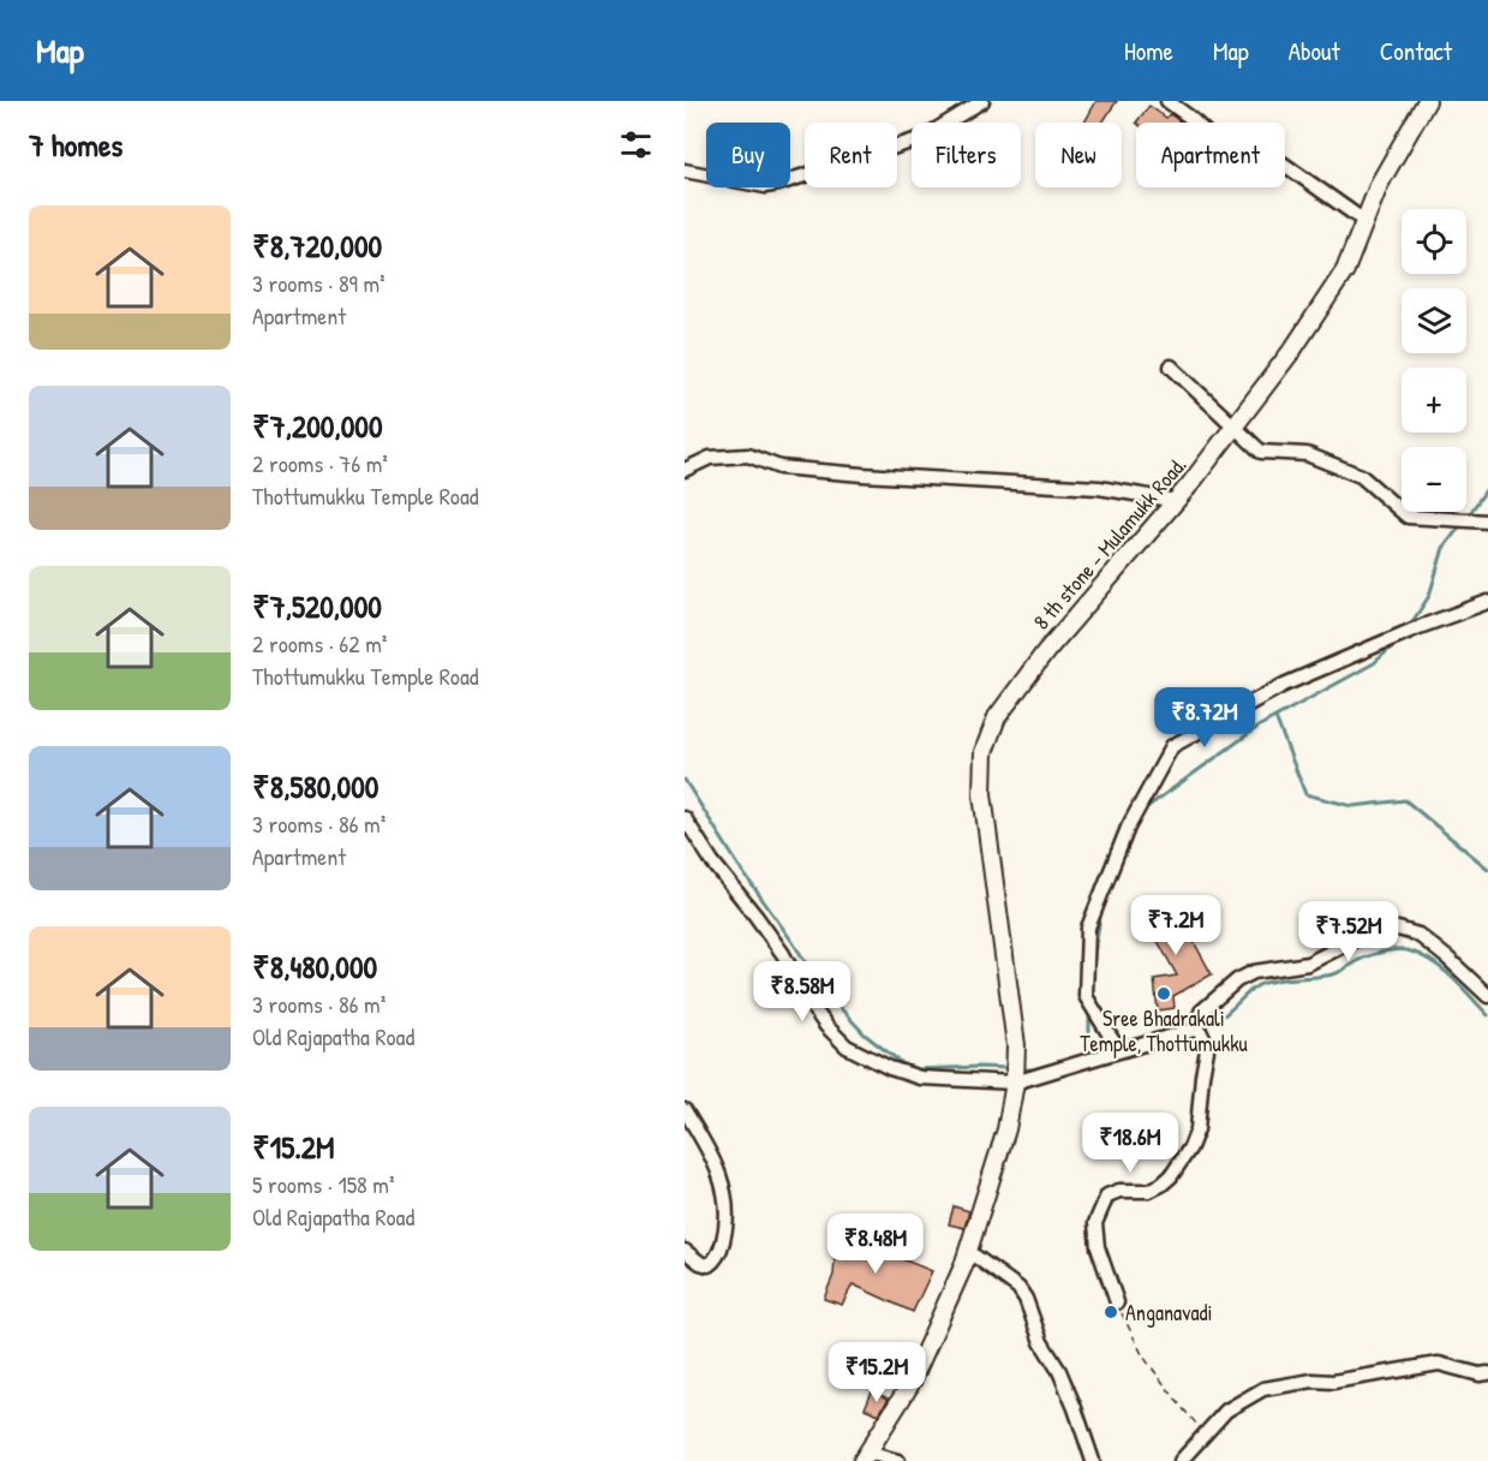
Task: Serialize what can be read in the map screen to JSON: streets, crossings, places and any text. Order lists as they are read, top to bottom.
{
  "streets": {
    "main road": ["8 th stone - Mulamukk Road."]
  },
  "places": ["Sree Bhadrakali Temple, Thottumukku", "Anganavadi"],
  "page": {
    "header": "Map",
    "nav": [
      "Home",
      "Map",
      "About",
      "Contact"
    ],
    "heading": "7 homes",
    "chip": [
      "Buy",
      "Rent",
      "Filters",
      "New",
      "Apartment"
    ],
    "list": [
      {
        "name": "₹8,720,000",
        "note": "3 rooms · 89 m² · Apartment"
      },
      {
        "name": "₹7,200,000",
        "note": "2 rooms · 76 m² · Thottumukku Temple Road"
      },
      {
        "name": "₹7,520,000",
        "note": "2 rooms · 62 m² · Thottumukku Temple Road"
      },
      {
        "name": "₹8,580,000",
        "note": "3 rooms · 86 m² · Apartment"
      },
      {
        "name": "₹8,480,000",
        "note": "3 rooms · 86 m² · Old Rajapatha Road"
      },
      {
        "name": "₹15.2M",
        "note": "5 rooms · 158 m² · Old Rajapatha Road"
      }
    ],
    "map_buttons": ["+", "−"],
    "price": [
      "₹8.72M",
      "₹7.2M",
      "₹7.52M",
      "₹8.58M",
      "₹18.6M",
      "₹8.48M",
      "₹15.2M"
    ]
  }
}
